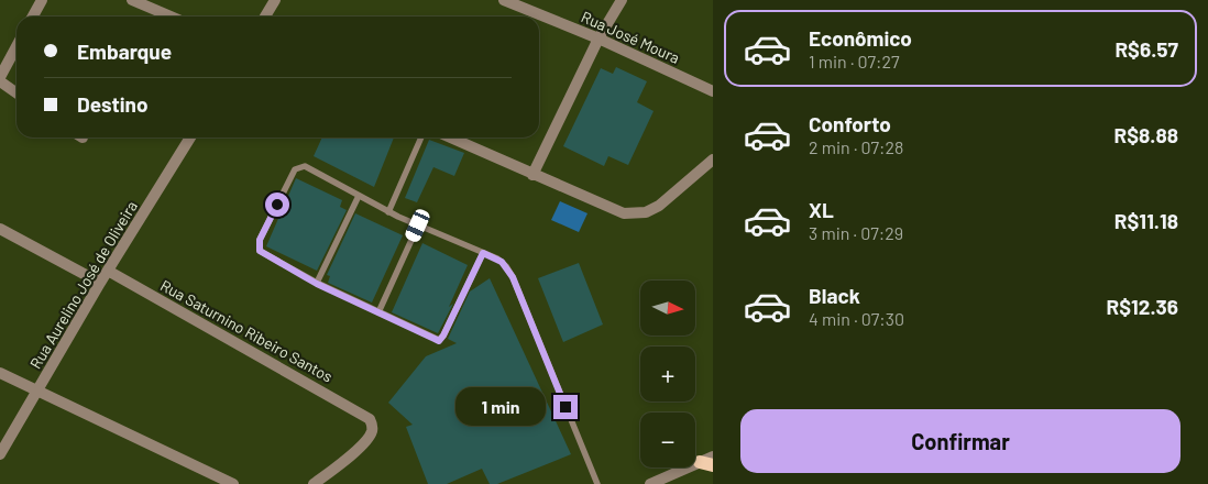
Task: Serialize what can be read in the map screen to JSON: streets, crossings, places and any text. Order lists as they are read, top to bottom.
{
  "streets": {
    "street": ["Rua José Moura", "Rua Aurelino José de Oliveira", "Rua Saturnino Ribeiro Santos"]
  },
  "crossings": [
    ["Rua Aurelino José de Oliveira", "Rua Saturnino Ribeiro Santos"]
  ],
  "north": "right",
  "page": {
    "list": [
      {
        "name": "Econômico",
        "note": "1 min · 07:27",
        "value": "R$6.57"
      },
      {
        "name": "Conforto",
        "note": "2 min · 07:28",
        "value": "R$8.88"
      },
      {
        "name": "XL",
        "note": "3 min · 07:29",
        "value": "R$11.18"
      },
      {
        "name": "Black",
        "note": "4 min · 07:30",
        "value": "R$12.36"
      }
    ],
    "banner": ["Embarque", "Destino"],
    "map_buttons": ["+", "−"],
    "bubble": "1 min",
    "buttons": "Confirmar"
  }
}
